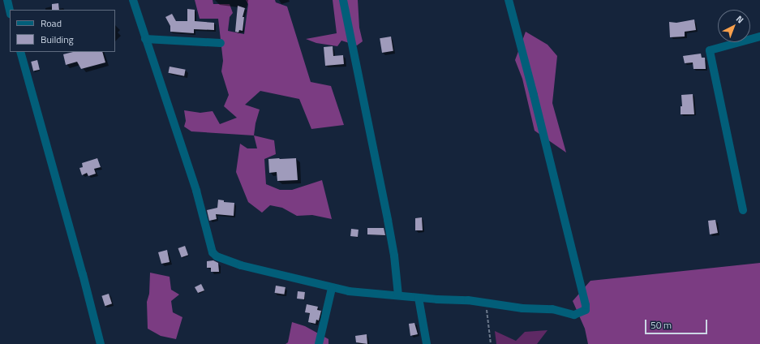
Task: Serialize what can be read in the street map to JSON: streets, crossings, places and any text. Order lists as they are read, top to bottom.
{
  "legend": ["Road", "Building"],
  "scale_bar": "50 m",
  "north": "top right"
}
